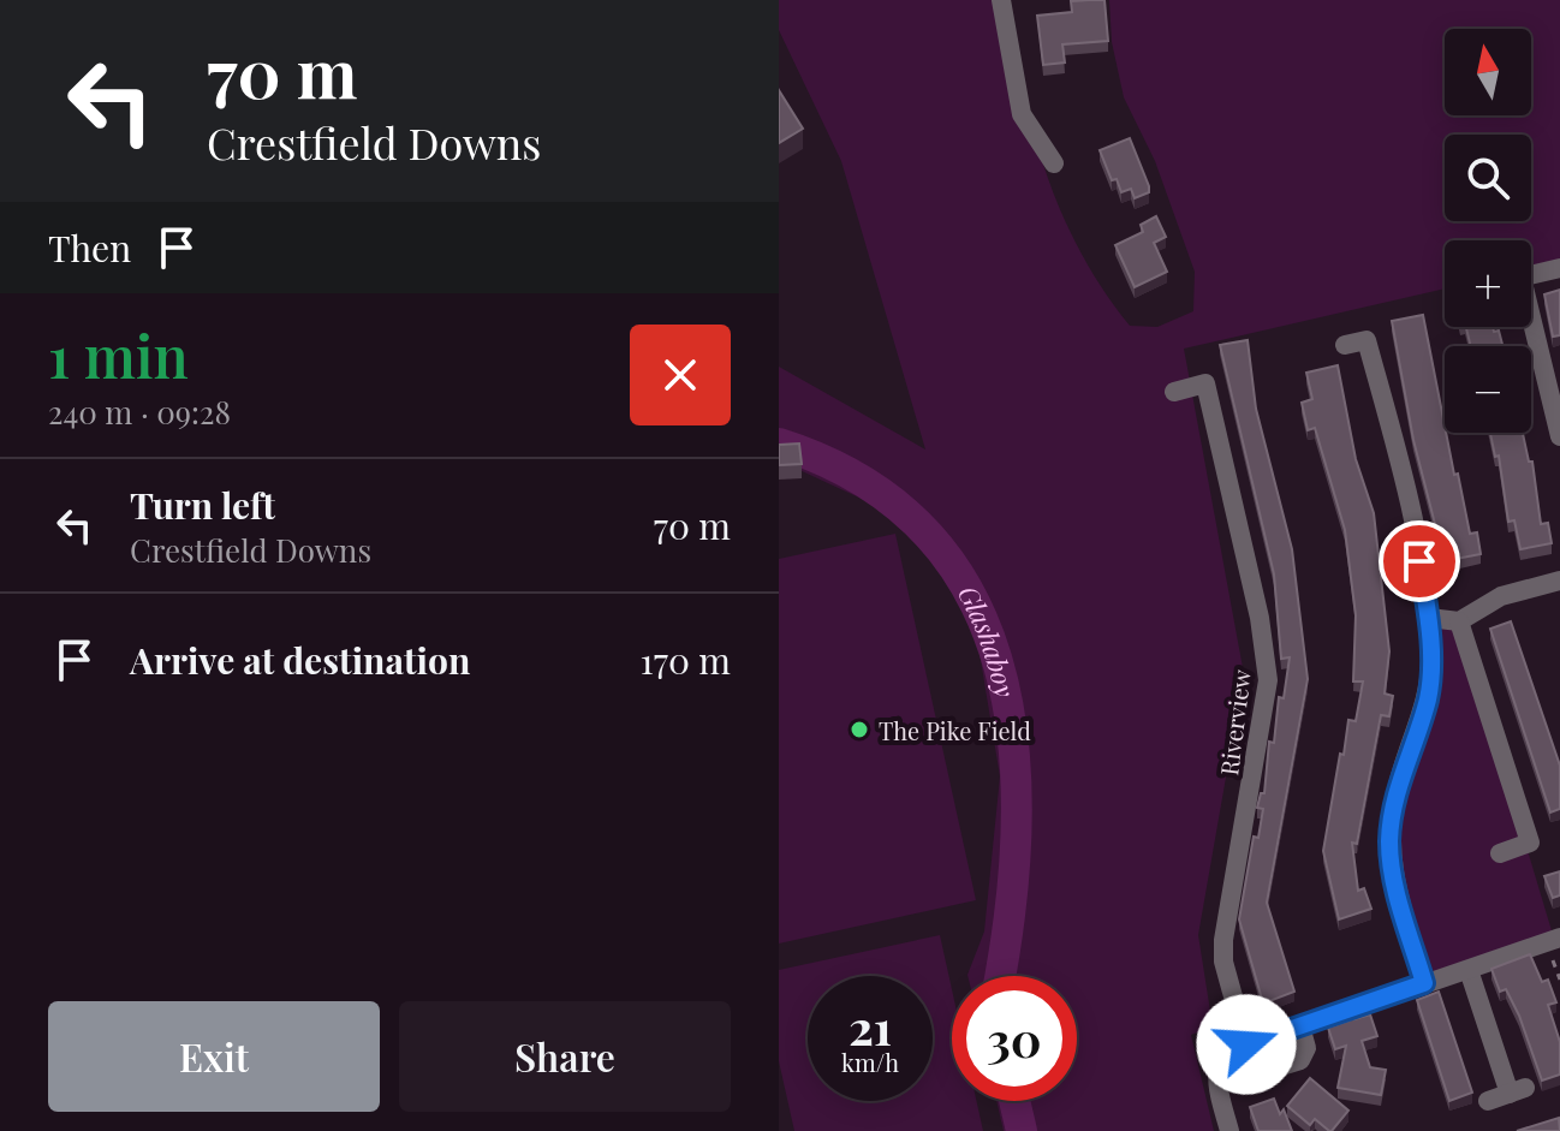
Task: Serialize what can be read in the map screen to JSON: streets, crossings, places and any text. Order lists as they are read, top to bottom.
{
  "streets": {
    "street": ["Riverview"]
  },
  "water": ["Glashaboy"],
  "places": ["The Pike Field"],
  "north": "top",
  "page": {
    "turn": ["70 m", "Crestfield Downs"],
    "map_buttons": ["+", "−"],
    "then": "Then",
    "heading": ["1 min", "240 m · 09:28"],
    "list": [
      {
        "name": "Turn left",
        "note": "Crestfield Downs",
        "value": "70 m"
      },
      {
        "name": "Arrive at destination",
        "value": "170 m"
      }
    ],
    "speed": "21 km/h",
    "limit": "30",
    "buttons": ["Exit", "Share"]
  }
}
